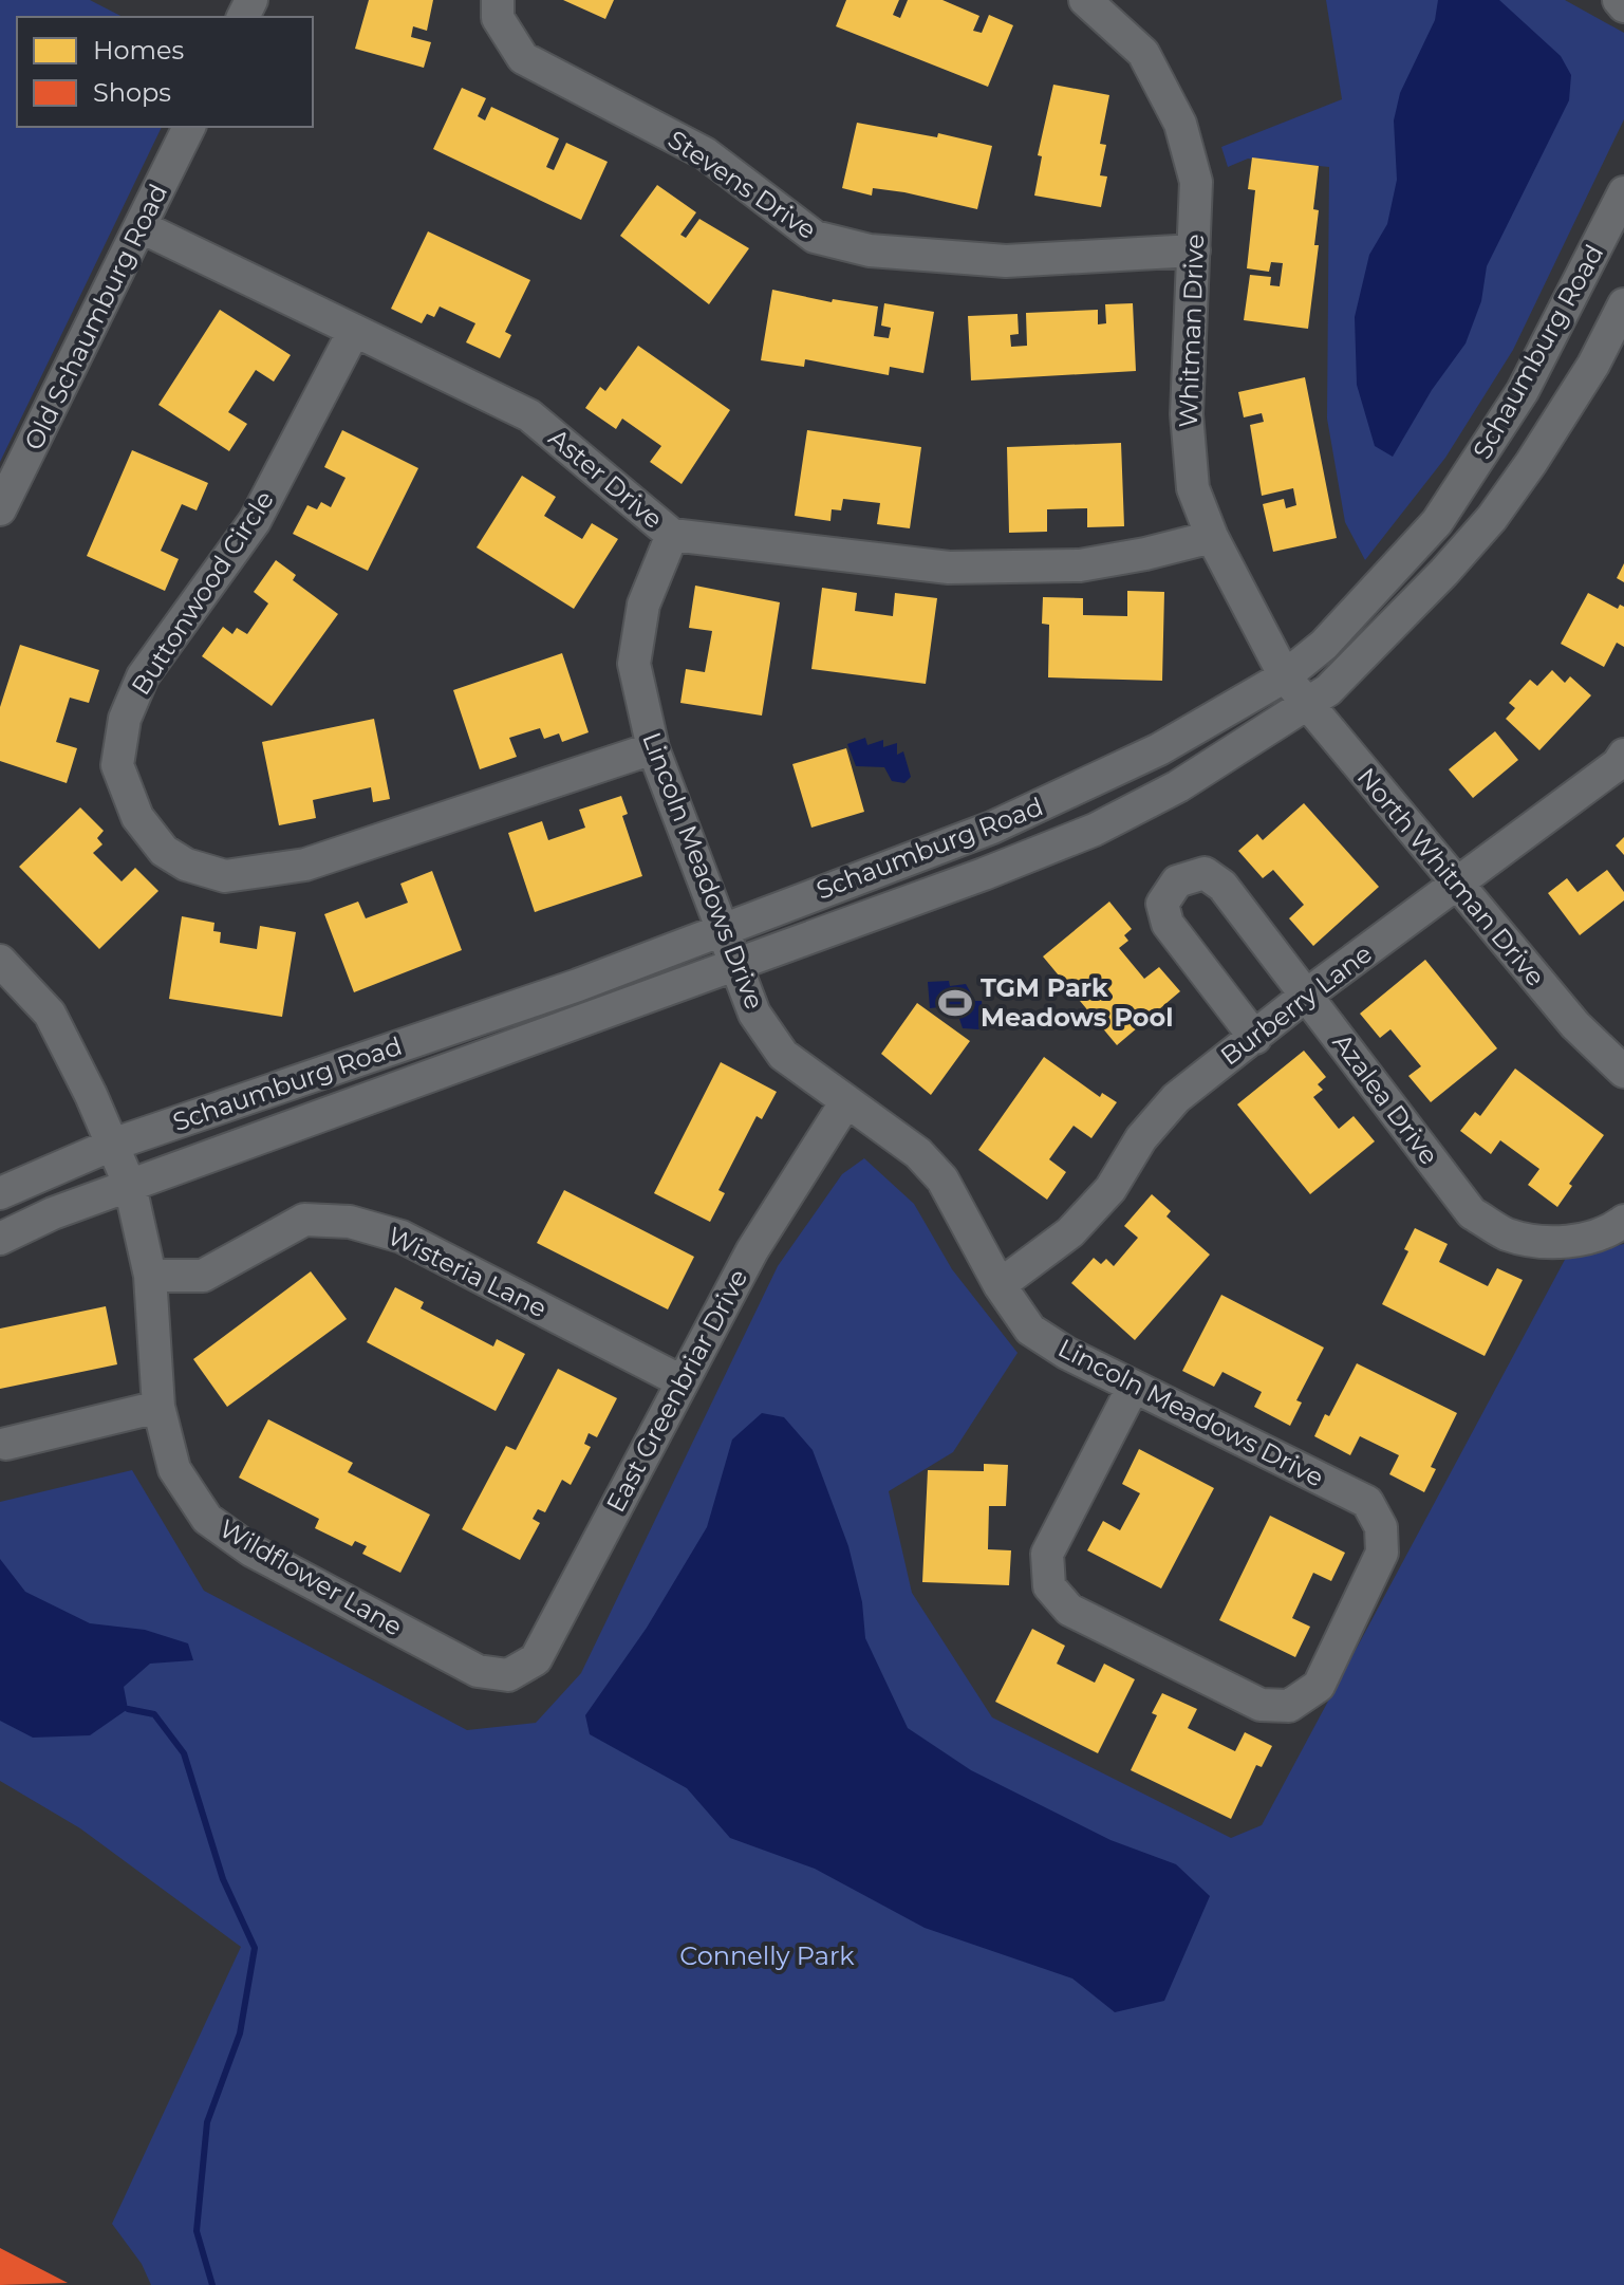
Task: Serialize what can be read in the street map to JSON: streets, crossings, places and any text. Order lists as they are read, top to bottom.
{
  "streets": {
    "street": [
      "Stevens Drive",
      "Old Schaumburg Road",
      "Whitman Drive",
      "Schaumburg Road",
      "Aster Drive",
      "Buttonwood Circle",
      "Lincoln Meadows Drive",
      "North Whitman Drive",
      "Burberry Lane",
      "Azalea Drive",
      "Wisteria Lane",
      "East Greenbriar Drive",
      "Wildflower Lane"
    ]
  },
  "crossings": [
    ["Stevens Drive", "Whitman Drive"],
    ["Old Schaumburg Road", "Aster Drive"],
    ["Whitman Drive", "Schaumburg Road"],
    ["Whitman Drive", "Aster Drive"],
    ["Whitman Drive", "North Whitman Drive"],
    ["Schaumburg Road", "Lincoln Meadows Drive"],
    ["Schaumburg Road", "North Whitman Drive"],
    ["Schaumburg Road", "Wildflower Lane"],
    ["Aster Drive", "Buttonwood Circle"],
    ["Aster Drive", "Lincoln Meadows Drive"],
    ["Buttonwood Circle", "Lincoln Meadows Drive"],
    ["Lincoln Meadows Drive", "Burberry Lane"],
    ["Lincoln Meadows Drive", "East Greenbriar Drive"],
    ["North Whitman Drive", "Burberry Lane"],
    ["Burberry Lane", "Azalea Drive"],
    ["Wisteria Lane", "East Greenbriar Drive"],
    ["Wisteria Lane", "Wildflower Lane"],
    ["East Greenbriar Drive", "Wildflower Lane"]
  ],
  "parks": ["Connelly Park"],
  "places": {
    "sports": ["TGM Park Meadows Pool"]
  },
  "legend": ["Homes", "Shops"]
}
